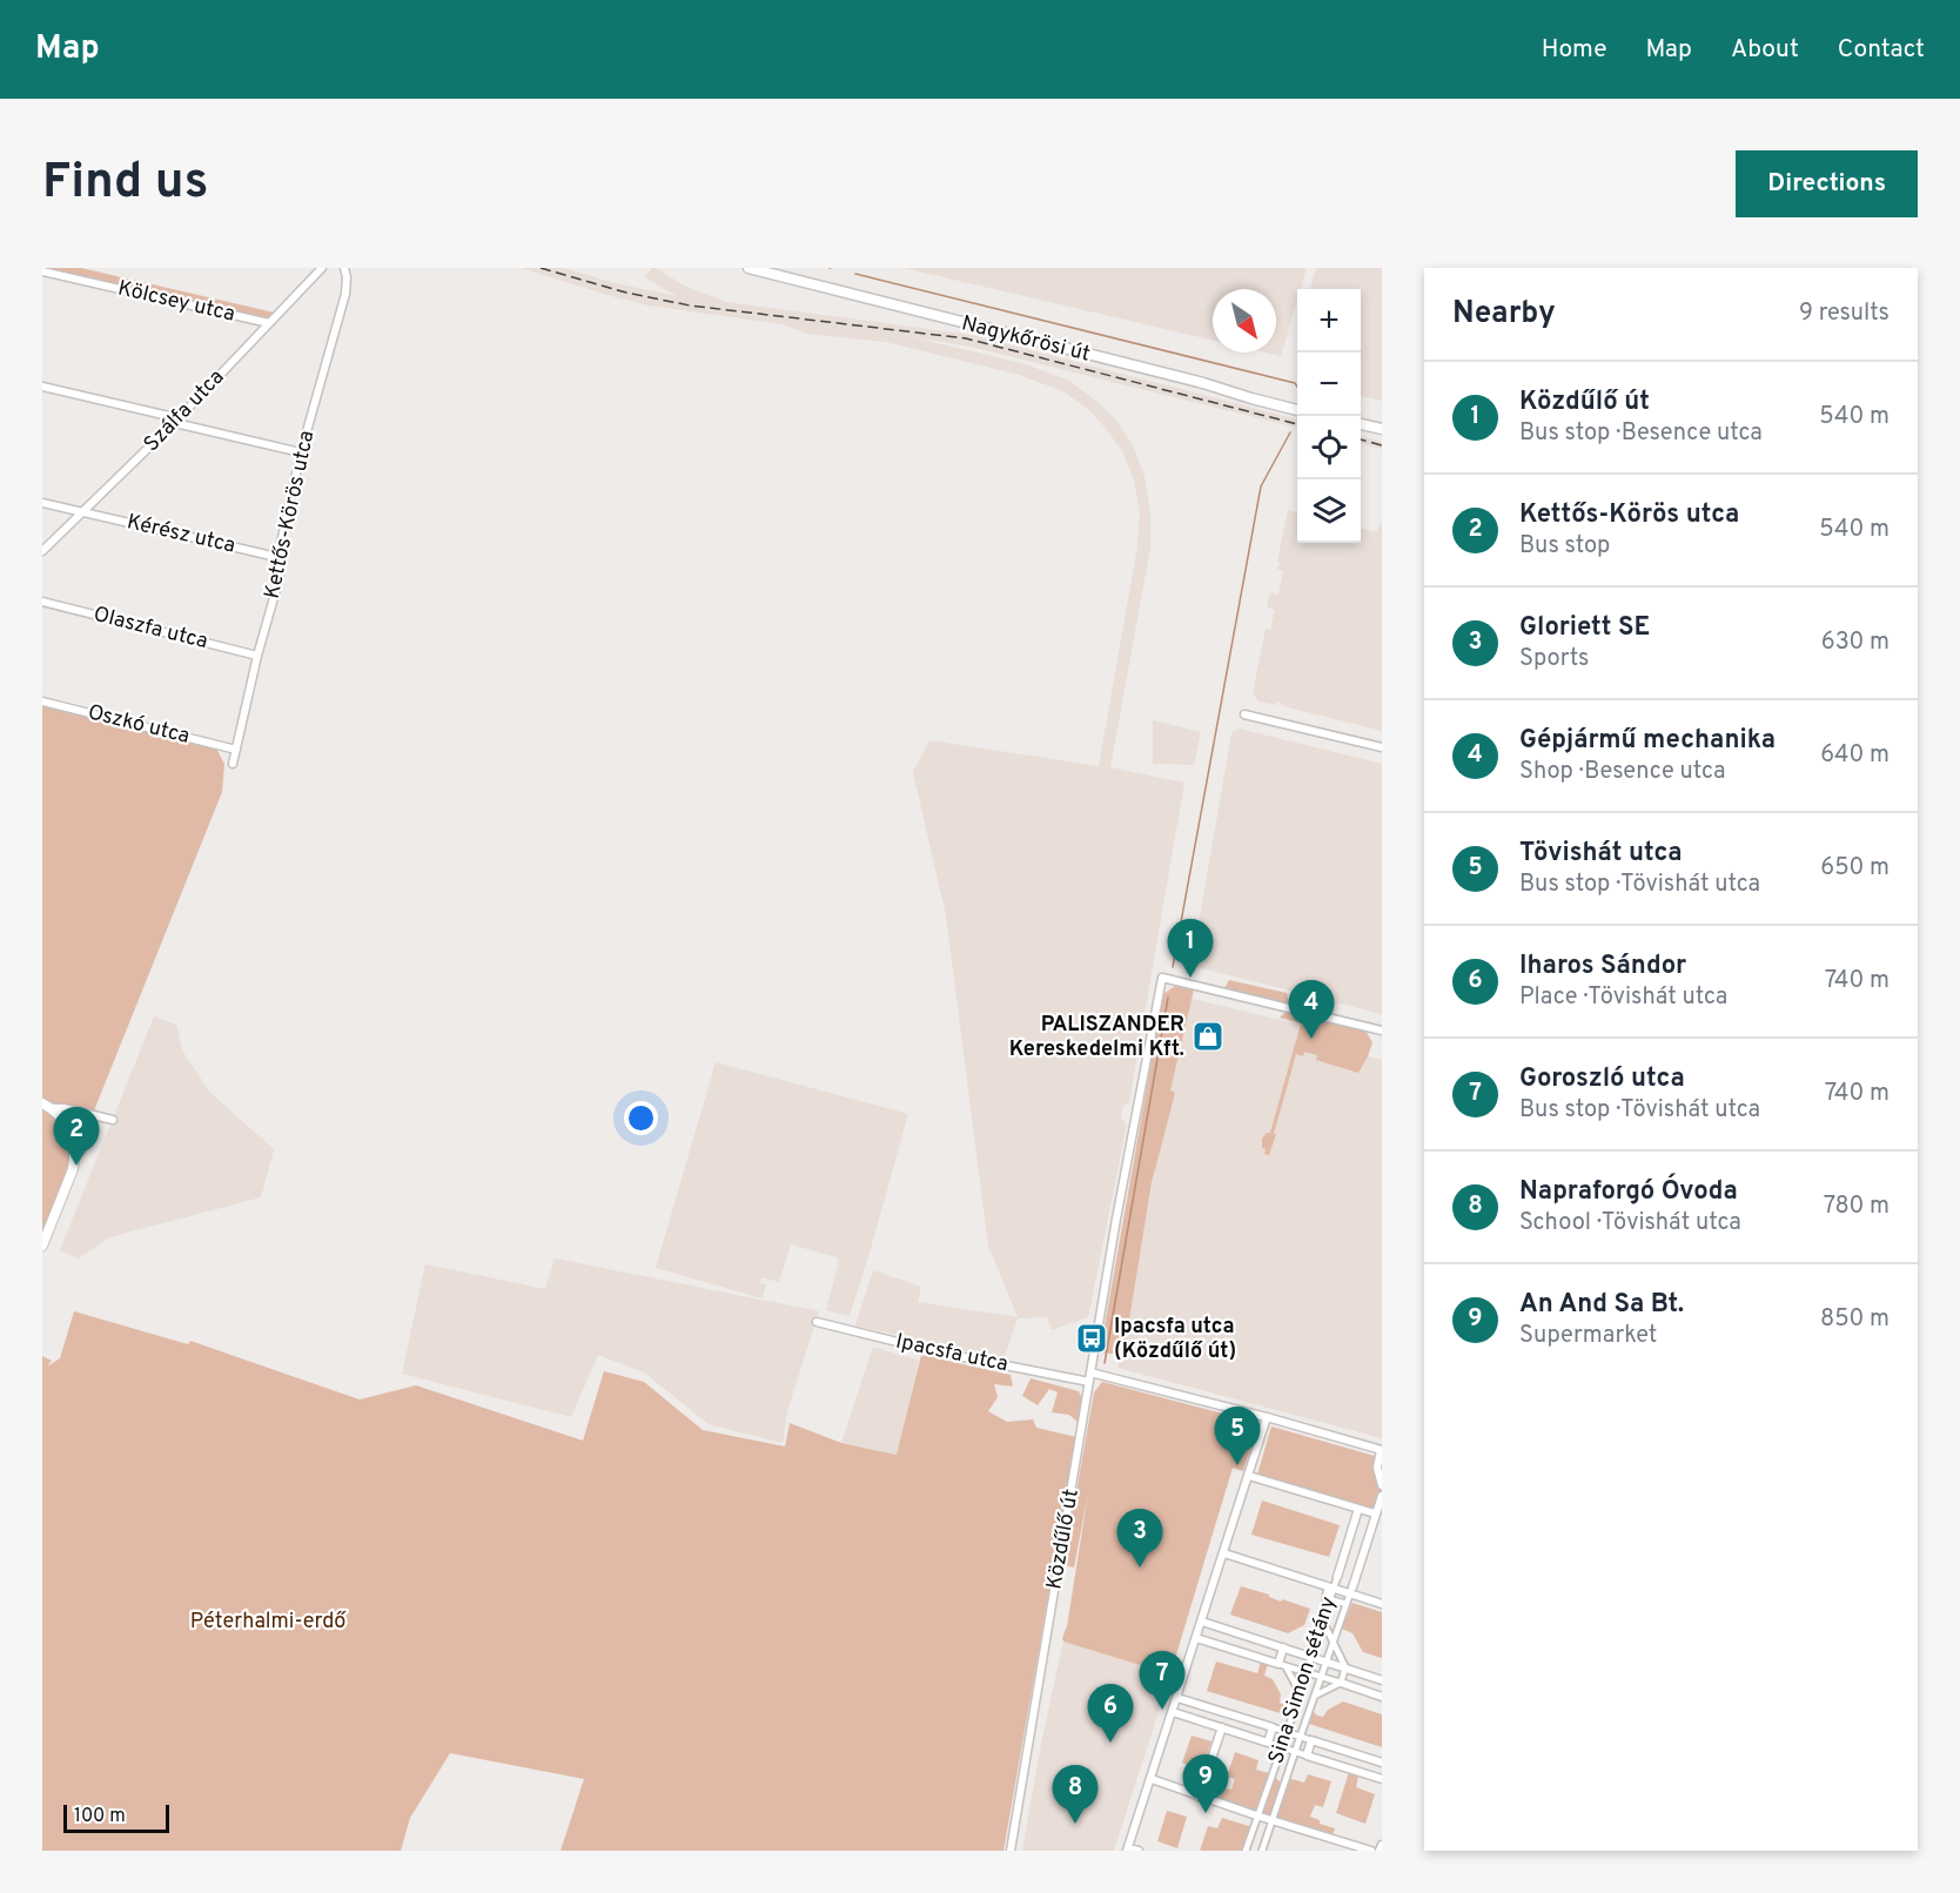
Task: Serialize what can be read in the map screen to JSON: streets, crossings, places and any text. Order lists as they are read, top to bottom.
{
  "streets": {
    "main road": ["Nagykőrösi út"],
    "street": [
      "Kölcsey utca",
      "Szálfa utca",
      "Kettős-Körös utca",
      "Kérész utca",
      "Olaszfa utca",
      "Oszkó utca",
      "Ipacsfa utca",
      "Közdűlő út",
      "Sina Simon sétány"
    ]
  },
  "crossings": [
    ["Kölcsey utca", "Szálfa utca"],
    ["Szálfa utca", "Kérész utca"],
    ["Kettős-Körös utca", "Kérész utca"],
    ["Kettős-Körös utca", "Olaszfa utca"],
    ["Kettős-Körös utca", "Oszkó utca"],
    ["Ipacsfa utca", "Közdűlő út"]
  ],
  "parks": ["Péterhalmi-erdő"],
  "places": {
    "shop": ["PALISZANDER Kereskedelmi Kft."],
    "bus stop": ["Ipacsfa utca (Közdűlő út)"]
  },
  "scale_bar": "100 m",
  "north": "bottom right",
  "page": {
    "header": "Map",
    "nav": [
      "Home",
      "Map",
      "About",
      "Contact"
    ],
    "buttons": "Directions",
    "title": "Find us",
    "heading": ["Nearby", "9 results"],
    "map_buttons": ["+", "−"],
    "list": [
      {
        "mark": "1",
        "name": "Közdűlő út",
        "note": "Bus stop · Besence utca",
        "value": "540 m"
      },
      {
        "mark": "2",
        "name": "Kettős-Körös utca",
        "note": "Bus stop",
        "value": "540 m"
      },
      {
        "mark": "3",
        "name": "Gloriett SE",
        "note": "Sports",
        "value": "630 m"
      },
      {
        "mark": "4",
        "name": "Gépjármű mechanika",
        "note": "Shop · Besence utca",
        "value": "640 m"
      },
      {
        "mark": "5",
        "name": "Tövishát utca",
        "note": "Bus stop · Tövishát utca",
        "value": "650 m"
      },
      {
        "mark": "6",
        "name": "Iharos Sándor",
        "note": "Place · Tövishát utca",
        "value": "740 m"
      },
      {
        "mark": "7",
        "name": "Goroszló utca",
        "note": "Bus stop · Tövishát utca",
        "value": "740 m"
      },
      {
        "mark": "8",
        "name": "Napraforgó Óvoda",
        "note": "School · Tövishát utca",
        "value": "780 m"
      },
      {
        "mark": "9",
        "name": "An And Sa Bt.",
        "note": "Supermarket",
        "value": "850 m"
      }
    ],
    "pins": [
      "1",
      "4",
      "2",
      "5",
      "3",
      "7",
      "6",
      "9",
      "8"
    ],
    "scale": "100 m"
  }
}
